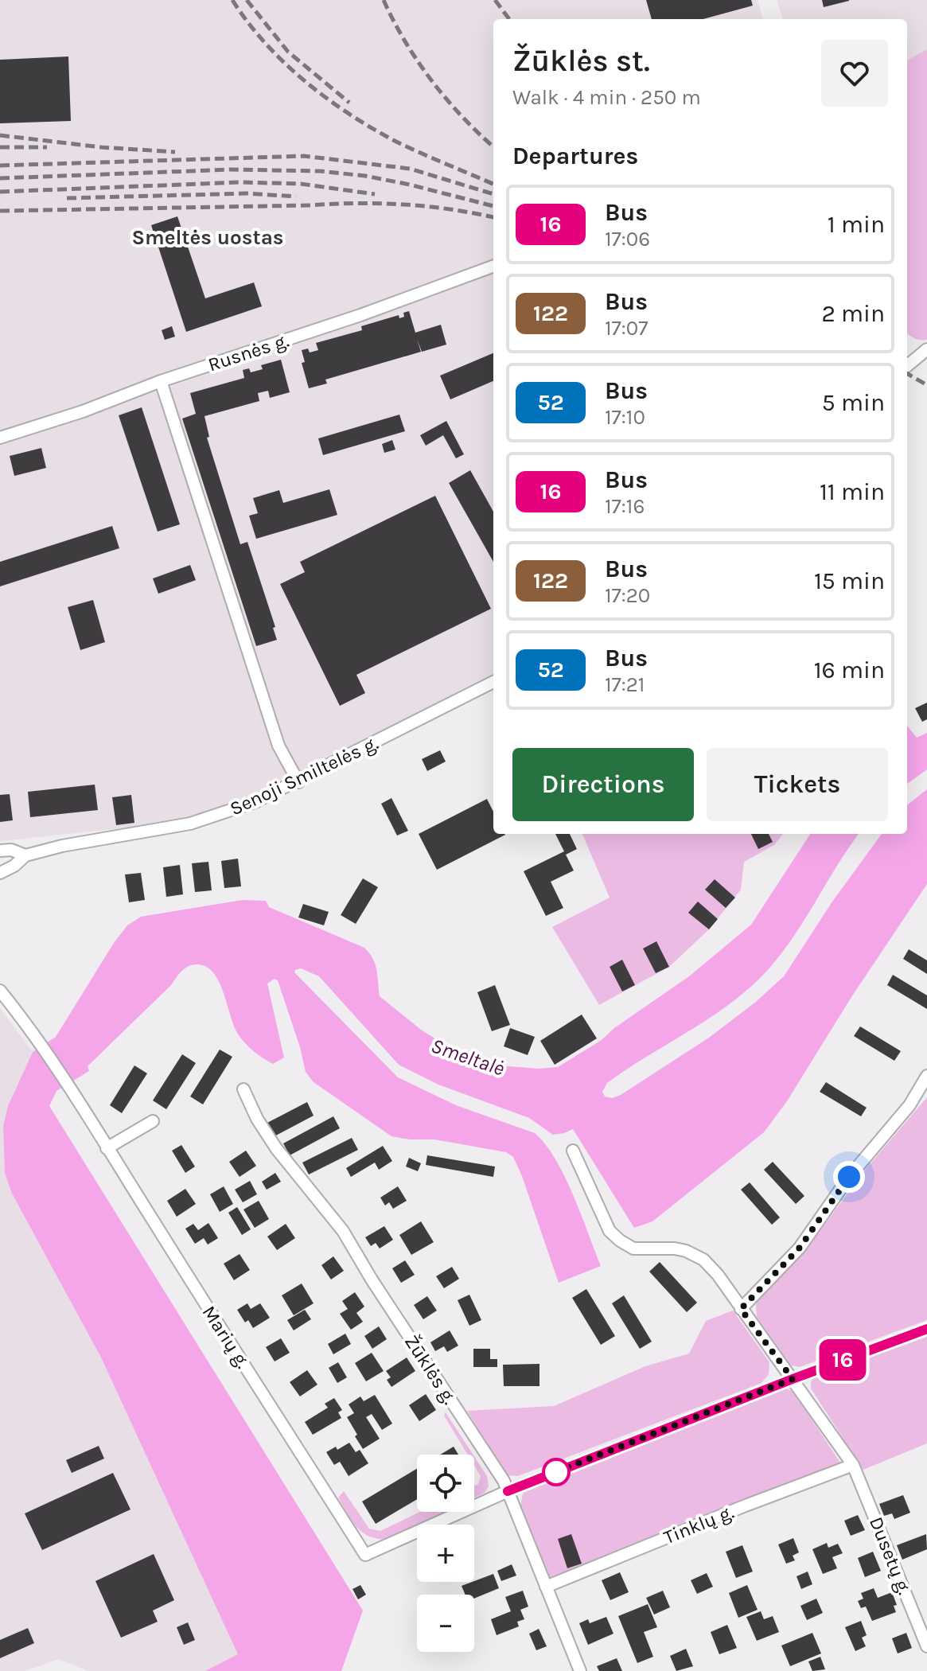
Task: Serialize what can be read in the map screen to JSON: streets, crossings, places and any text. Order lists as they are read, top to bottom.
{
  "streets": {
    "street": [
      "Rusnės g.",
      "Senoji Smiltelės g.",
      "Marių g.",
      "Žūklės g.",
      "Tinklų g.",
      "Dusetų g."
    ]
  },
  "crossings": [
    ["Marių g.", "Žūklės g."],
    ["Žūklės g.", "Tinklų g."],
    ["Tinklų g.", "Dusetų g."]
  ],
  "districts": ["Smeltės uostas"],
  "water": ["Smeltalė"],
  "lines": ["bus line 16"],
  "page": {
    "on_map": "16",
    "heading": [
      ["Žūklės st.", "Walk · 4 min · 250 m"],
      "Departures"
    ],
    "list": [
      {
        "mark": "16",
        "name": "Bus",
        "note": "17:06",
        "value": "1 min"
      },
      {
        "mark": "122",
        "name": "Bus",
        "note": "17:07",
        "value": "2 min"
      },
      {
        "mark": "52",
        "name": "Bus",
        "note": "17:10",
        "value": "5 min"
      },
      {
        "mark": "16",
        "name": "Bus",
        "note": "17:16",
        "value": "11 min"
      },
      {
        "mark": "122",
        "name": "Bus",
        "note": "17:20",
        "value": "15 min"
      },
      {
        "mark": "52",
        "name": "Bus",
        "note": "17:21",
        "value": "16 min"
      }
    ],
    "buttons": ["Directions", "Tickets"],
    "map_buttons": ["+", "−"]
  }
}
